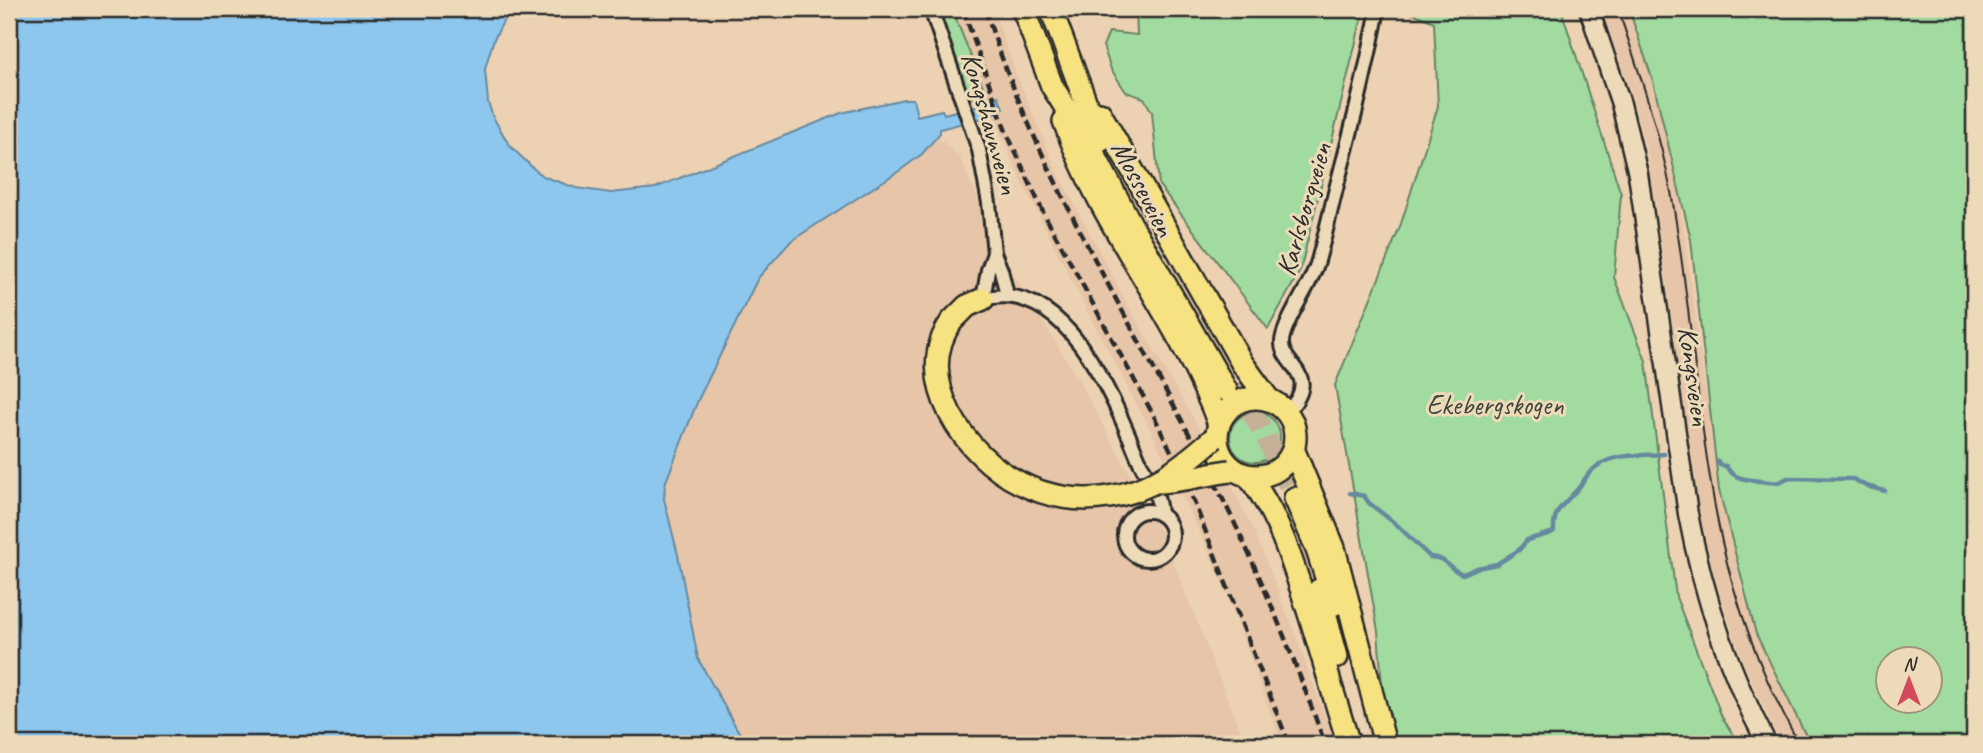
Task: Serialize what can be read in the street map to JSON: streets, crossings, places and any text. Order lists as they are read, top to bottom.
{
  "streets": {
    "highway": ["Mosseveien"],
    "main road": ["Kongsveien"],
    "street": ["Kongshavnveien", "Karlsborgveien"]
  },
  "parks": ["Ekebergskogen"],
  "north": "top"
}
